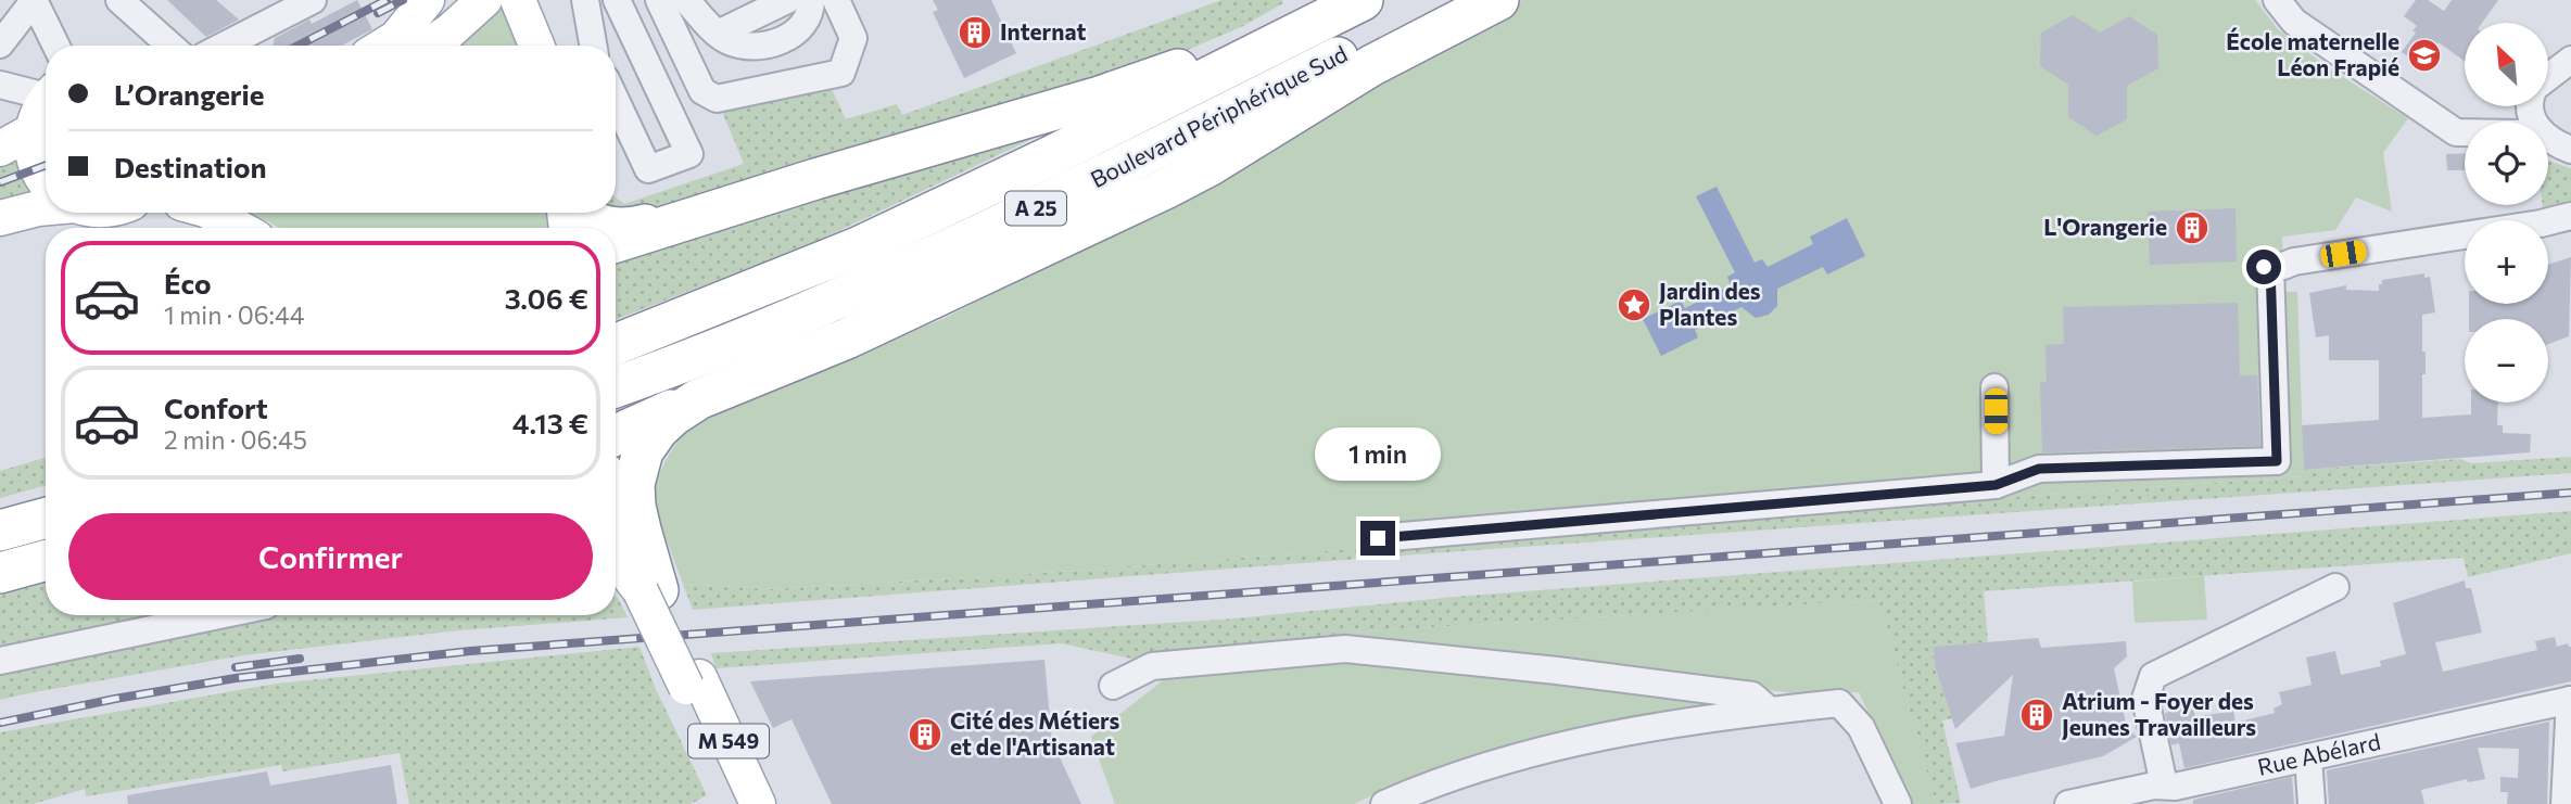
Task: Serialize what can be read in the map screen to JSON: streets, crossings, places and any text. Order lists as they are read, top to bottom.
{
  "streets": {
    "highway": ["Boulevard Périphérique Sud", "A 25"],
    "main road": ["M 549"],
    "street": ["Rue Abélard"]
  },
  "places": {
    "building": [
      "Internat",
      "L'Orangerie",
      "Atrium - Foyer des Jeunes Travailleurs",
      "Cité des Métiers et de l'Artisanat"
    ],
    "school or university": ["École maternelle Léon Frapié"],
    "place": ["Jardin des Plantes"]
  },
  "north": "top left",
  "page": {
    "map_buttons": ["+", "−"],
    "banner": ["L’Orangerie", "Destination"],
    "list": [
      {
        "name": "Éco",
        "note": "1 min · 06:44",
        "value": "3.06 €"
      },
      {
        "name": "Confort",
        "note": "2 min · 06:45",
        "value": "4.13 €"
      }
    ],
    "bubble": "1 min",
    "buttons": "Confirmer"
  }
}
